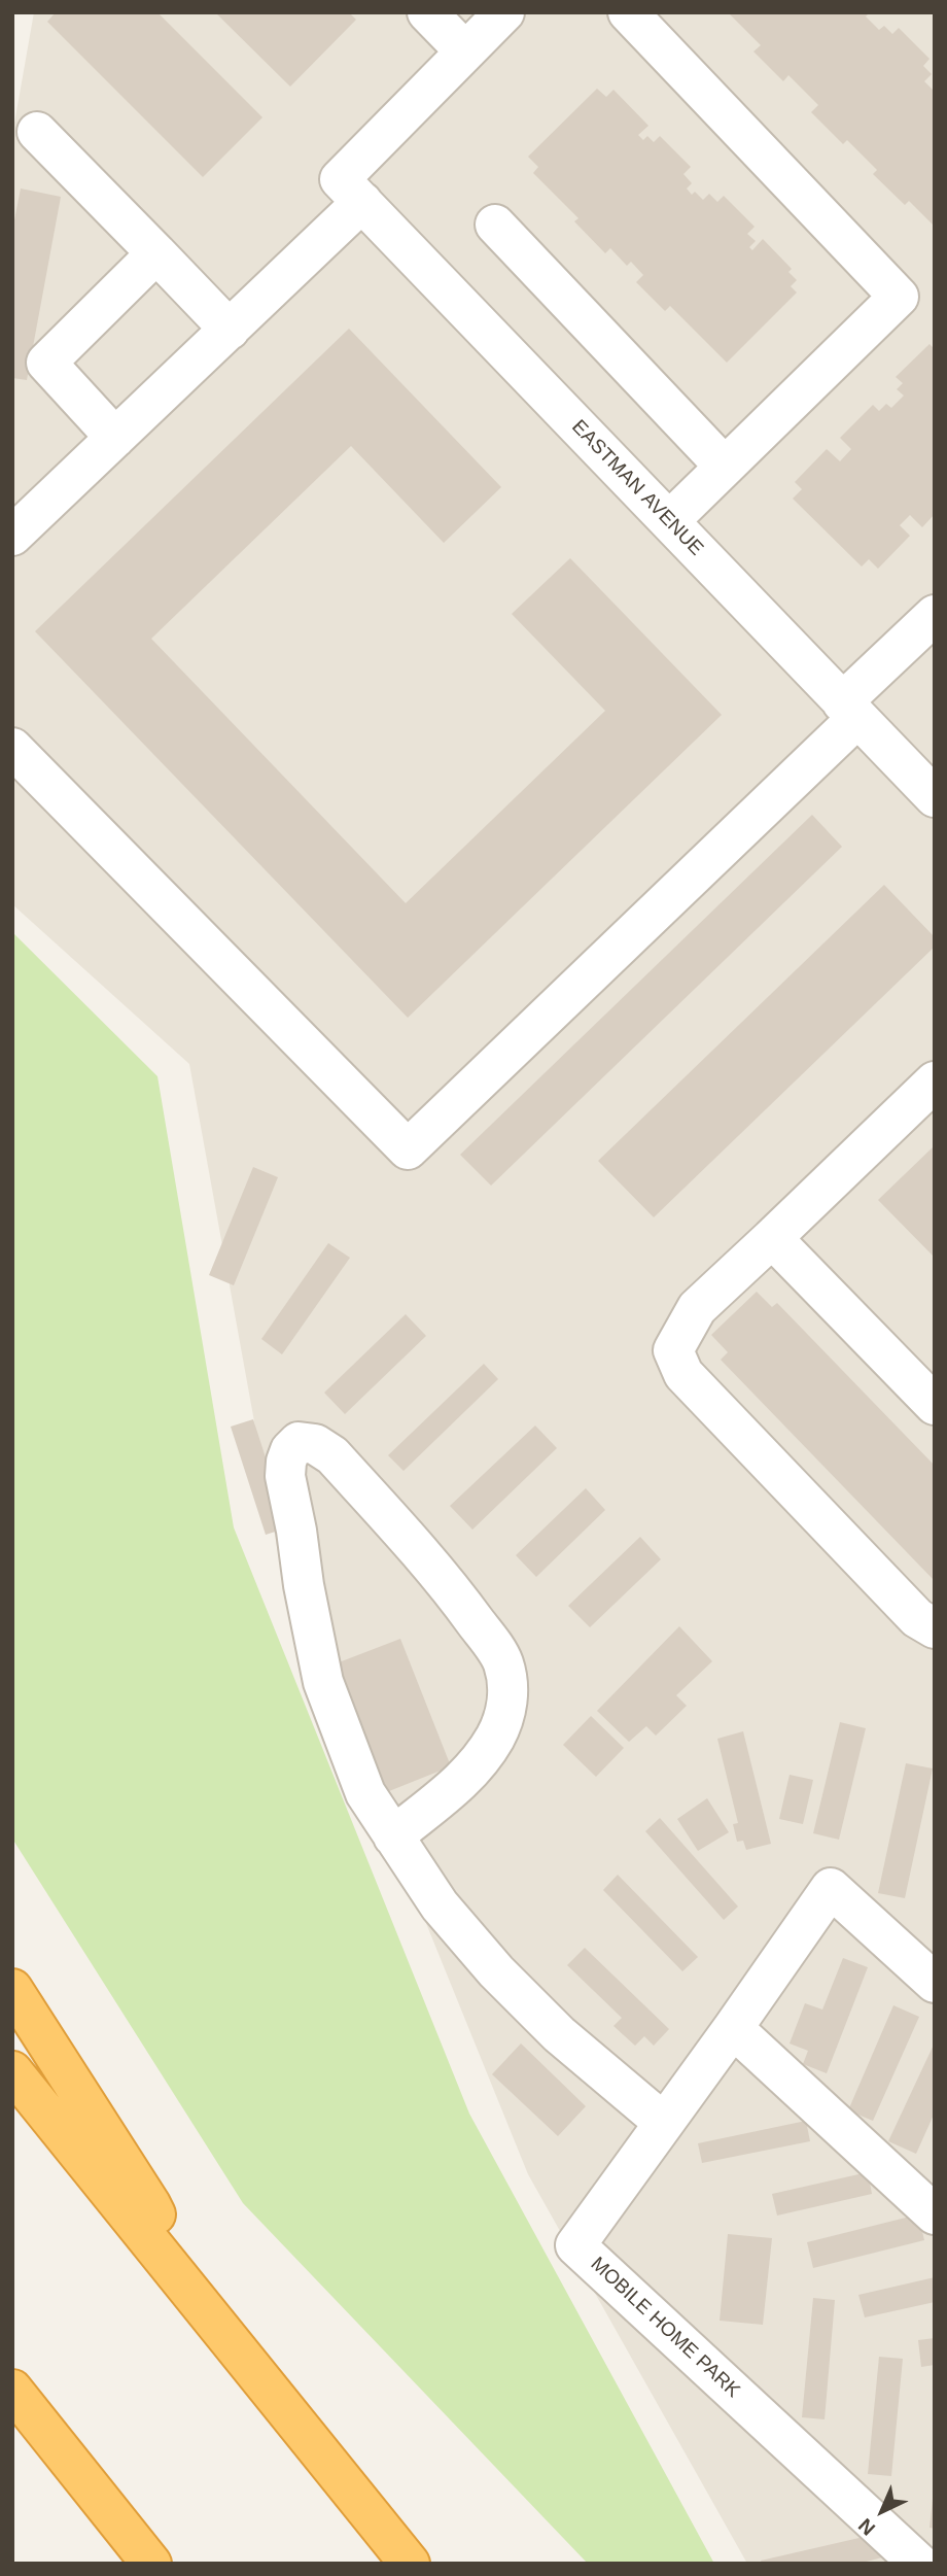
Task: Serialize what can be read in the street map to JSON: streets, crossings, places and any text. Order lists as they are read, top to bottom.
{
  "streets": {
    "street": ["EASTMAN AVENUE", "MOBILE HOME PARK"]
  },
  "north": "bottom left"
}
